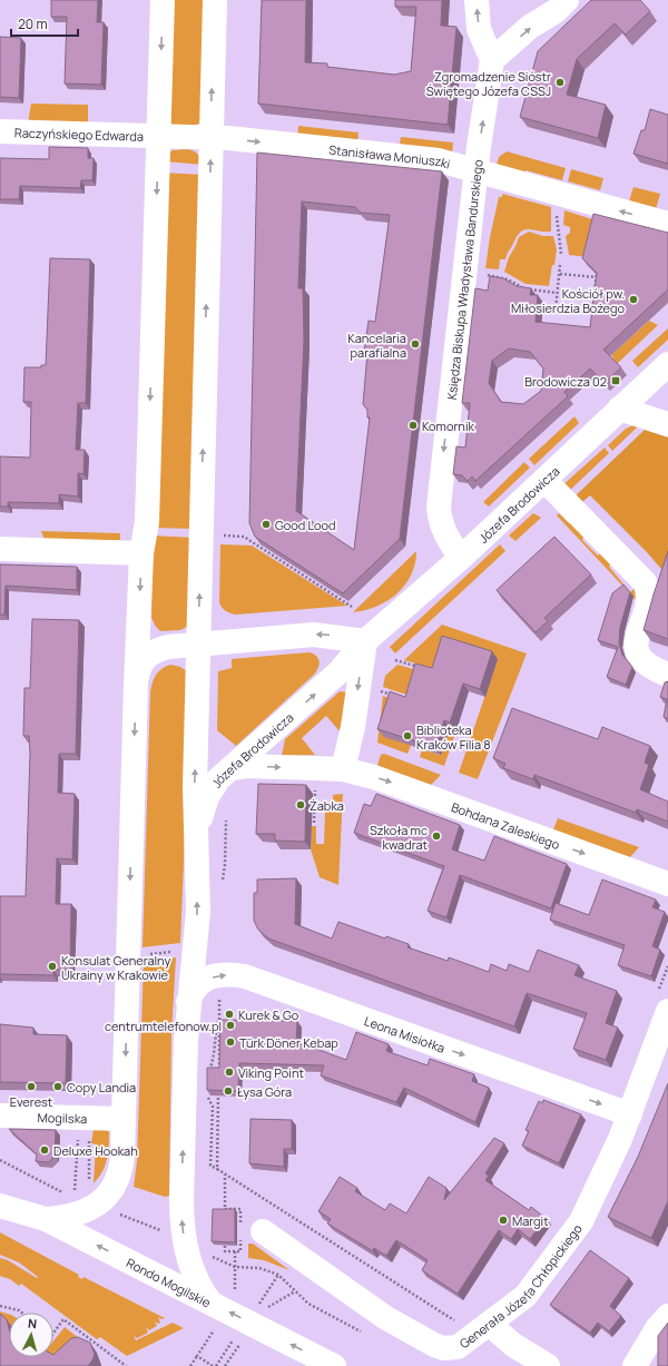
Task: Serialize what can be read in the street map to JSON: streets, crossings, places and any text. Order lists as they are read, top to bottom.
{
  "streets": {
    "street": [
      "Raczyńskiego Edwarda",
      "Stanisława Moniuszki",
      "Księdza Biskupa Władysława Bandurskiego",
      "Józefa Brodowicza",
      "Bohdana Zaleskiego",
      "Leona Misiołka",
      "Mogilska",
      "Rondo Mogilskie",
      "Generała Józefa Chłopickiego"
    ]
  },
  "crossings": [
    ["Raczyńskiego Edwarda", "Stanisława Moniuszki"],
    ["Stanisława Moniuszki", "Księdza Biskupa Władysława Bandurskiego"],
    ["Księdza Biskupa Władysława Bandurskiego", "Józefa Brodowicza"],
    ["Józefa Brodowicza", "Bohdana Zaleskiego"],
    ["Leona Misiołka", "Generała Józefa Chłopickiego"]
  ],
  "one_way": ["Bohdana Zaleskiego", "Leona Misiołka", "Rondo Mogilskie"],
  "places": {
    "other": [
      "Zgromadzenie Sióstr Świętego Józefa CSSJ",
      "Kościół pw. Miłosierdzia Bożego",
      "Kancelaria parafialna",
      "Komornik",
      "Good Lood",
      "Biblioteka Kraków Filia 8",
      "Żabka",
      "Szkoła mc kwadrat",
      "Konsulat Generalny Ukrainy w Krakowie",
      "Kurek & Go",
      "centrumtelefonow.pl",
      "Türk Döner Kebap",
      "Viking Point",
      "Everest",
      "Copy Landia",
      "Łysa Góra",
      "Deluxe Hookah",
      "Margit"
    ],
    "transit": ["Brodowicza 02"]
  },
  "scale_bar": "20 m",
  "north": "top"
}
